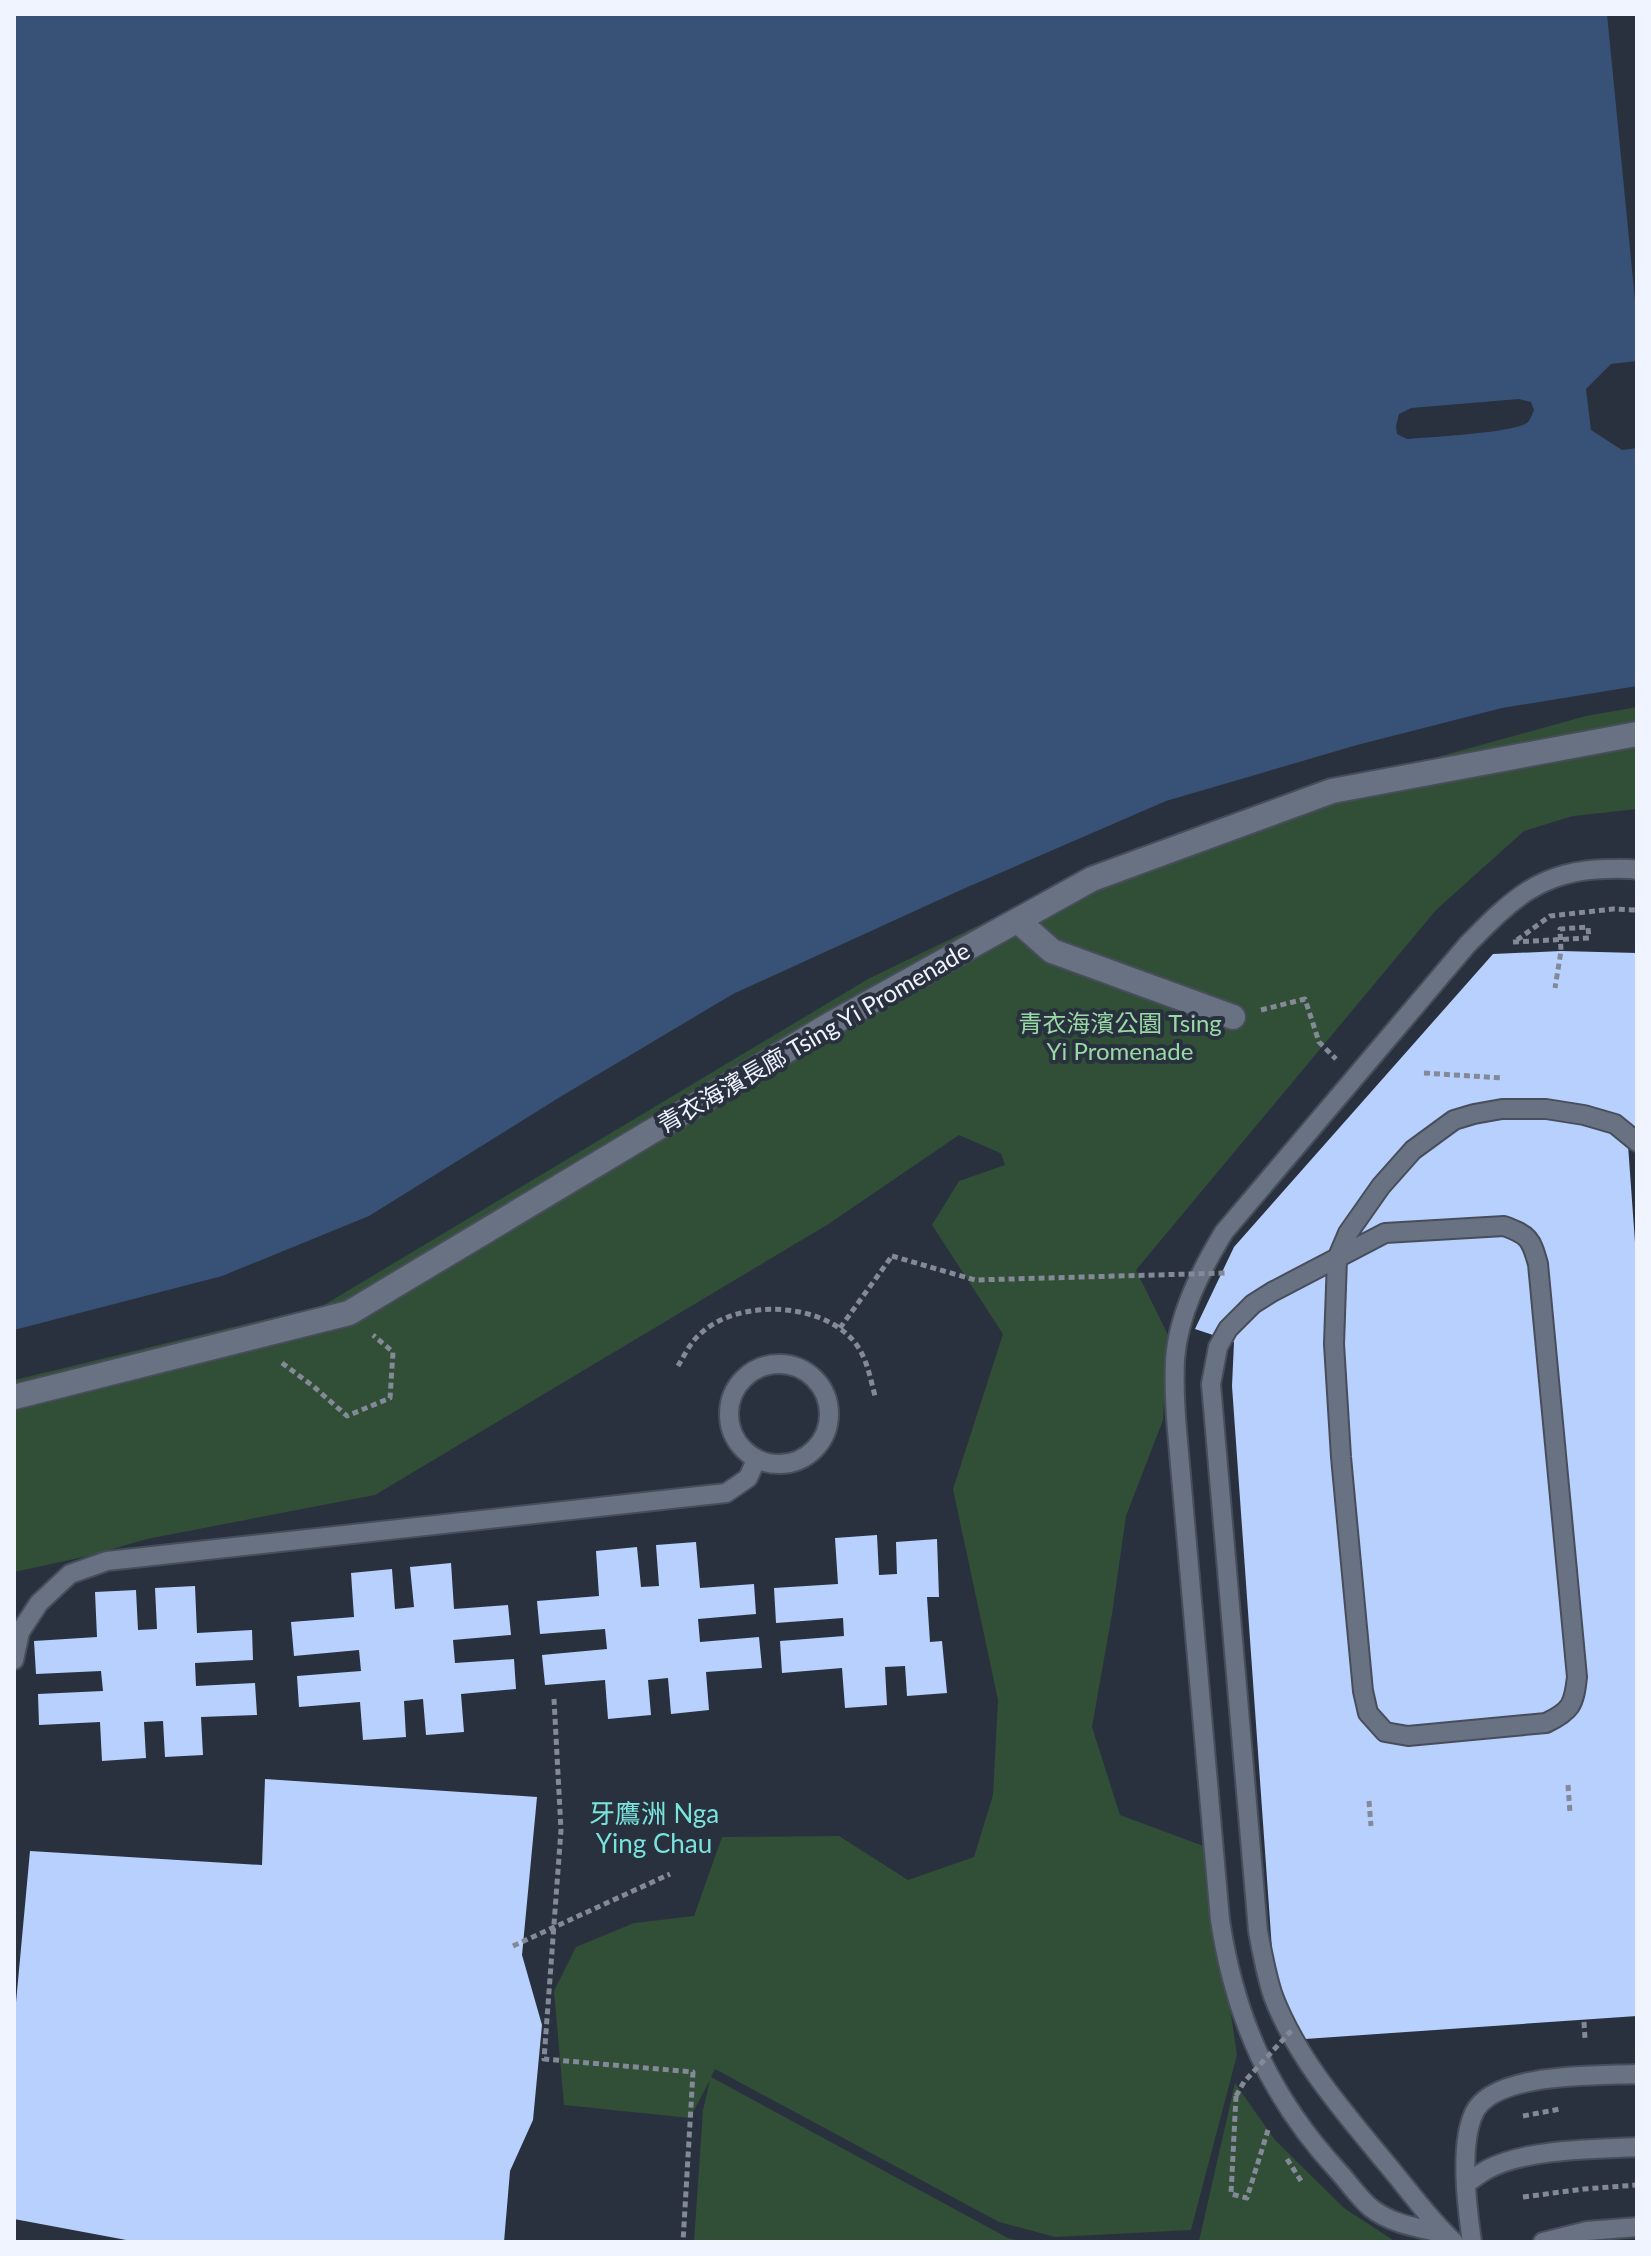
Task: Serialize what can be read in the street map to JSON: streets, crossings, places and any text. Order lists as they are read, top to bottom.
{
  "streets": {
    "street": ["青衣海濱長廊 Tsing Yi Promenade"]
  },
  "districts": ["牙鷹洲 Nga Ying Chau"],
  "parks": ["青衣海濱公園 Tsing Yi Promenade"]
}
